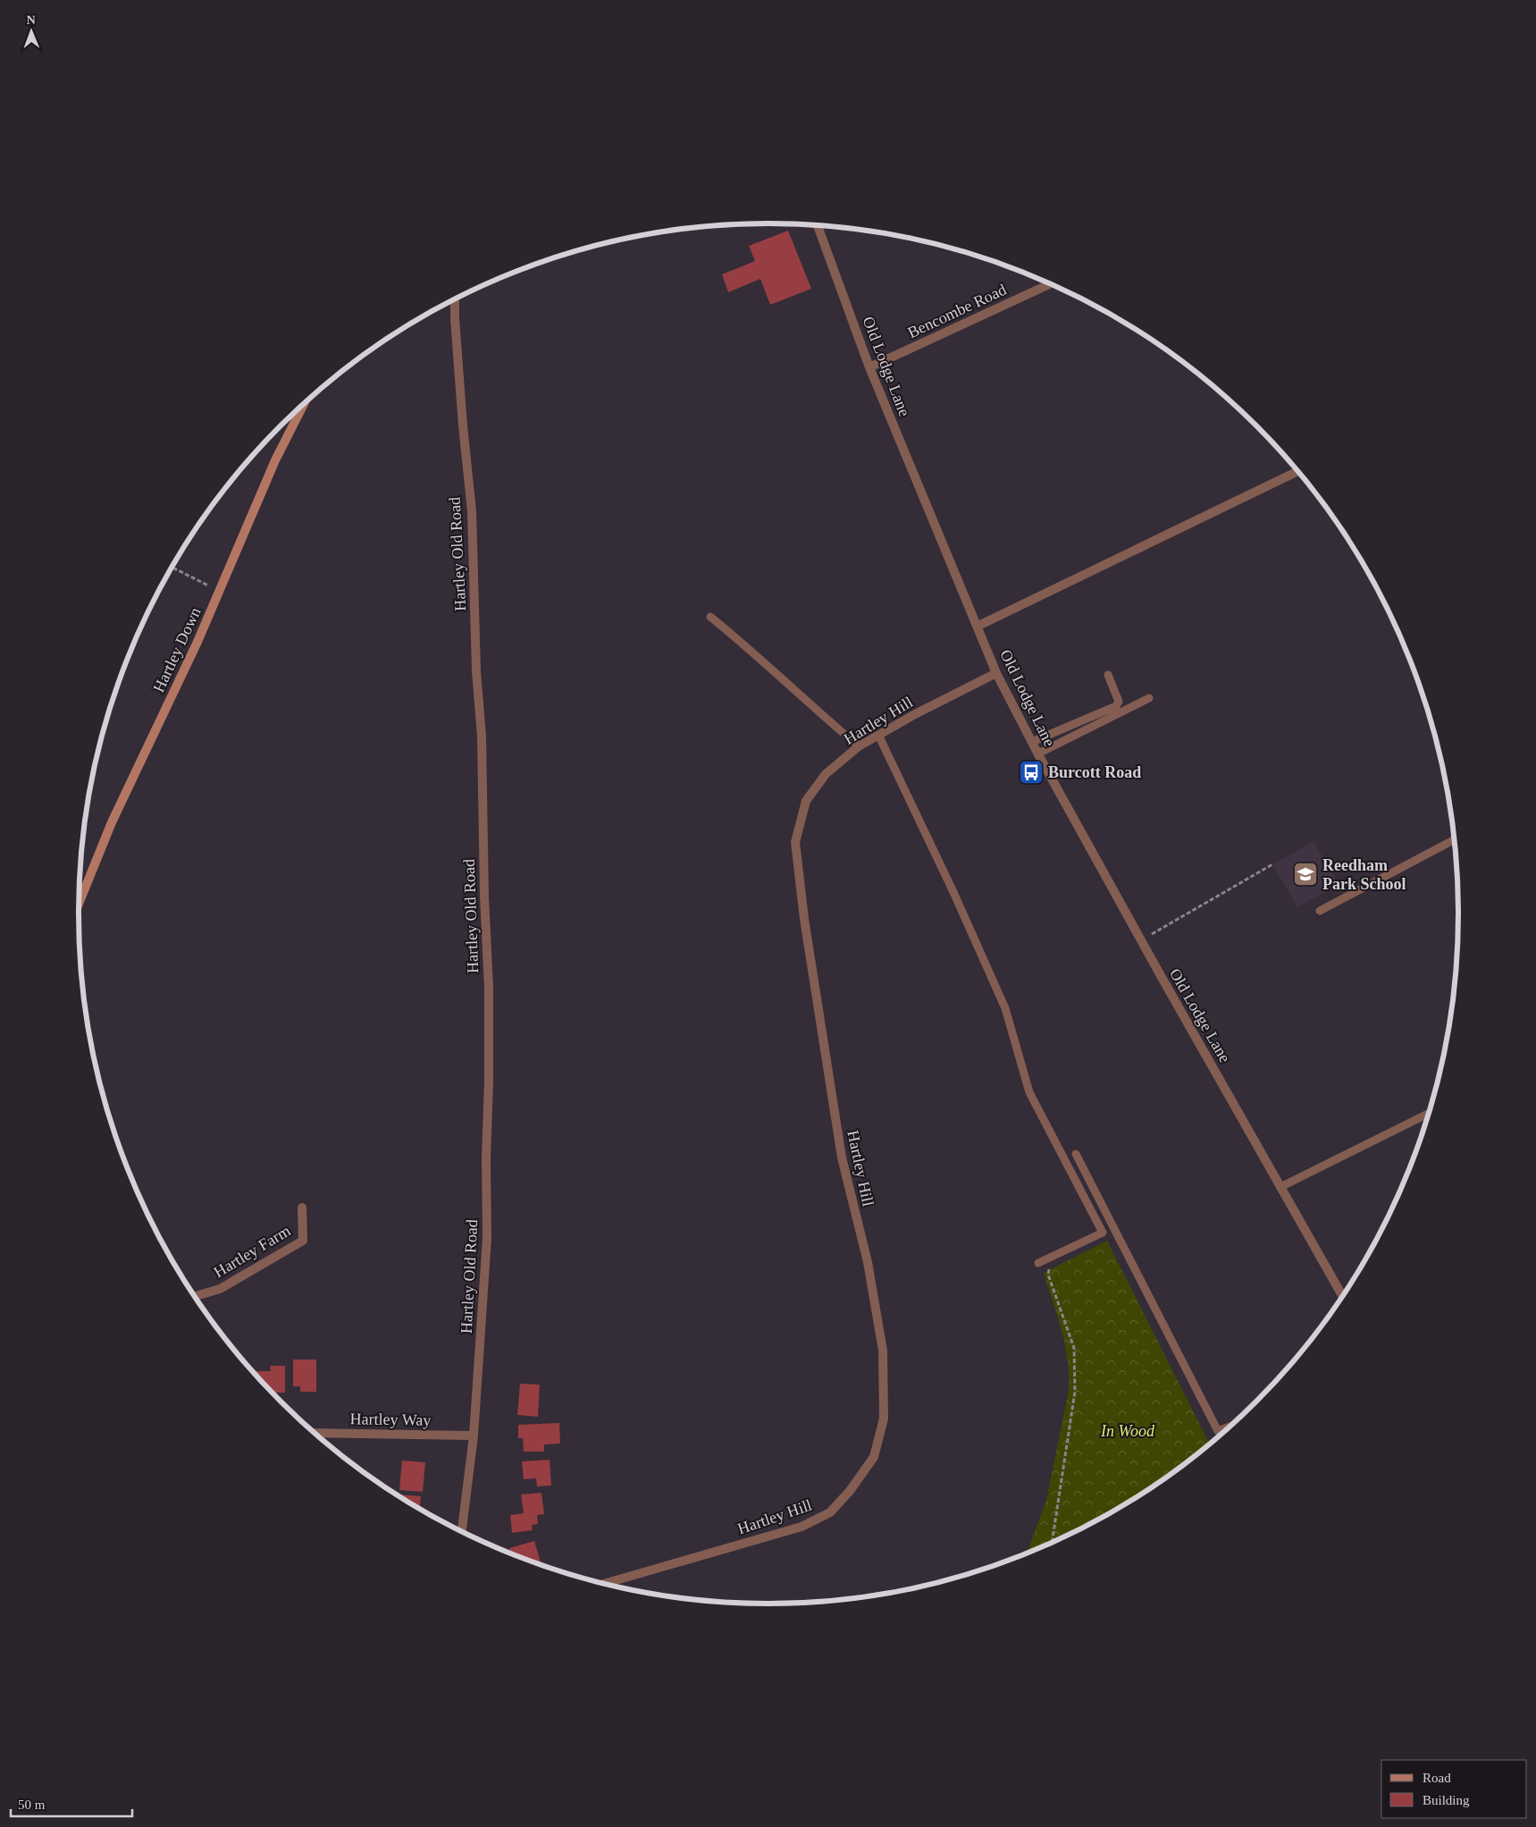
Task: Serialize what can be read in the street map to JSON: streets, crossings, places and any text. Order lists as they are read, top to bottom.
{
  "streets": {
    "street": [
      "Bencombe Road",
      "Old Lodge Lane",
      "Hartley Old Road",
      "Hartley Down",
      "Hartley Hill",
      "Hartley Farm",
      "Hartley Way"
    ]
  },
  "crossings": [
    ["Bencombe Road", "Old Lodge Lane"],
    ["Old Lodge Lane", "Hartley Hill"],
    ["Hartley Old Road", "Hartley Way"]
  ],
  "parks": ["In Wood"],
  "places": {
    "bus stop": ["Burcott Road"],
    "school or university": ["Reedham Park School"]
  },
  "legend": ["Road", "Building"],
  "scale_bar": "50 m",
  "north": "top"
}
